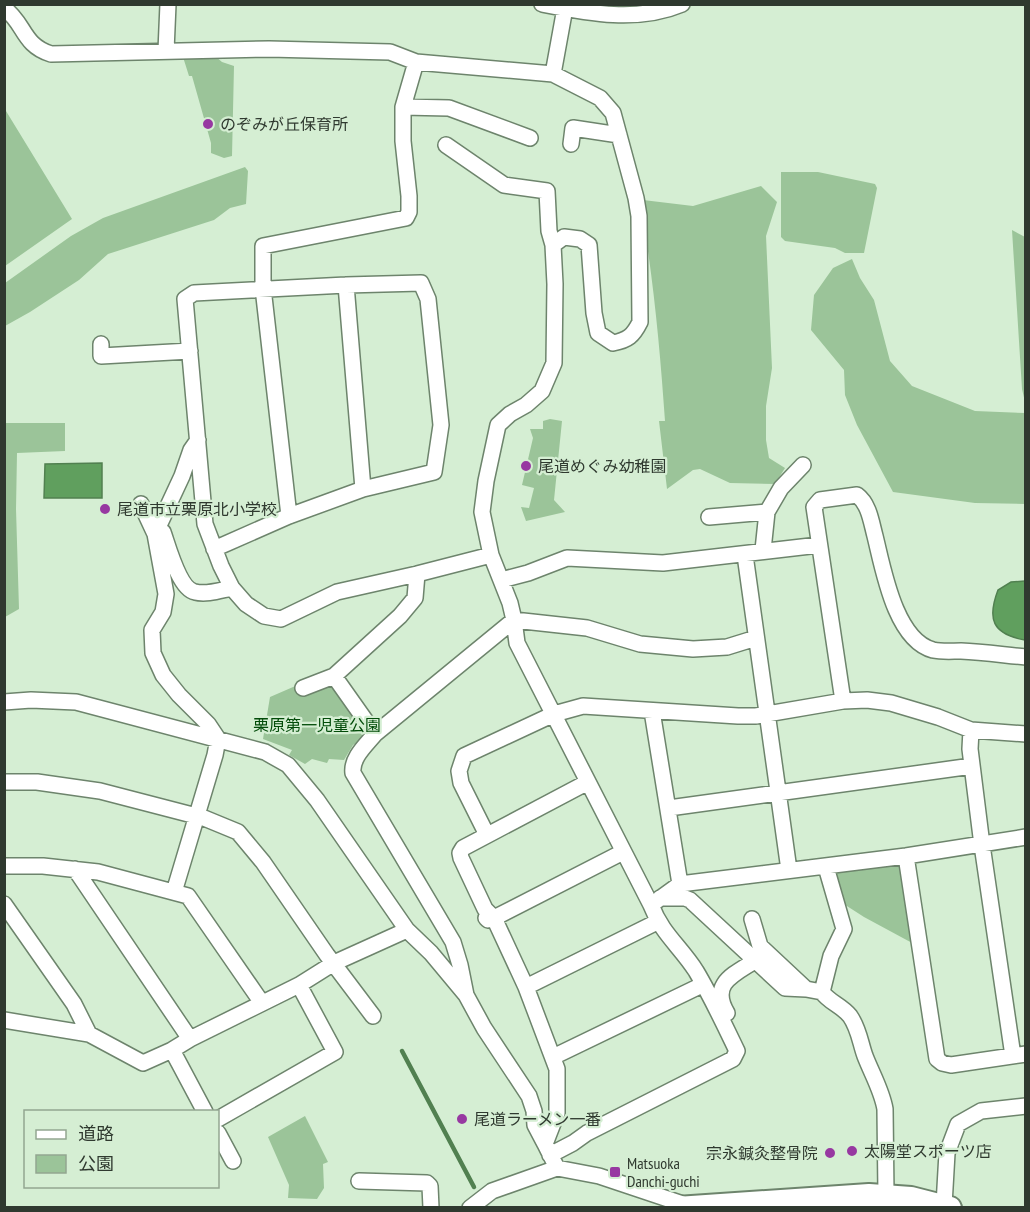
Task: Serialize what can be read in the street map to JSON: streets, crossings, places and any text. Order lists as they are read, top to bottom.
{
  "parks": ["栗原第一児童公園"],
  "places": {
    "other": [
      "のぞみが丘保育所",
      "尾道めぐみ幼稚園",
      "尾道市立栗原北小学校",
      "尾道ラーメン一番",
      "太陽堂スポーツ店",
      "宗永鍼灸整骨院"
    ],
    "transit": ["Matsuoka Danchi-guchi"]
  },
  "legend": ["道路", "公園"]
}
